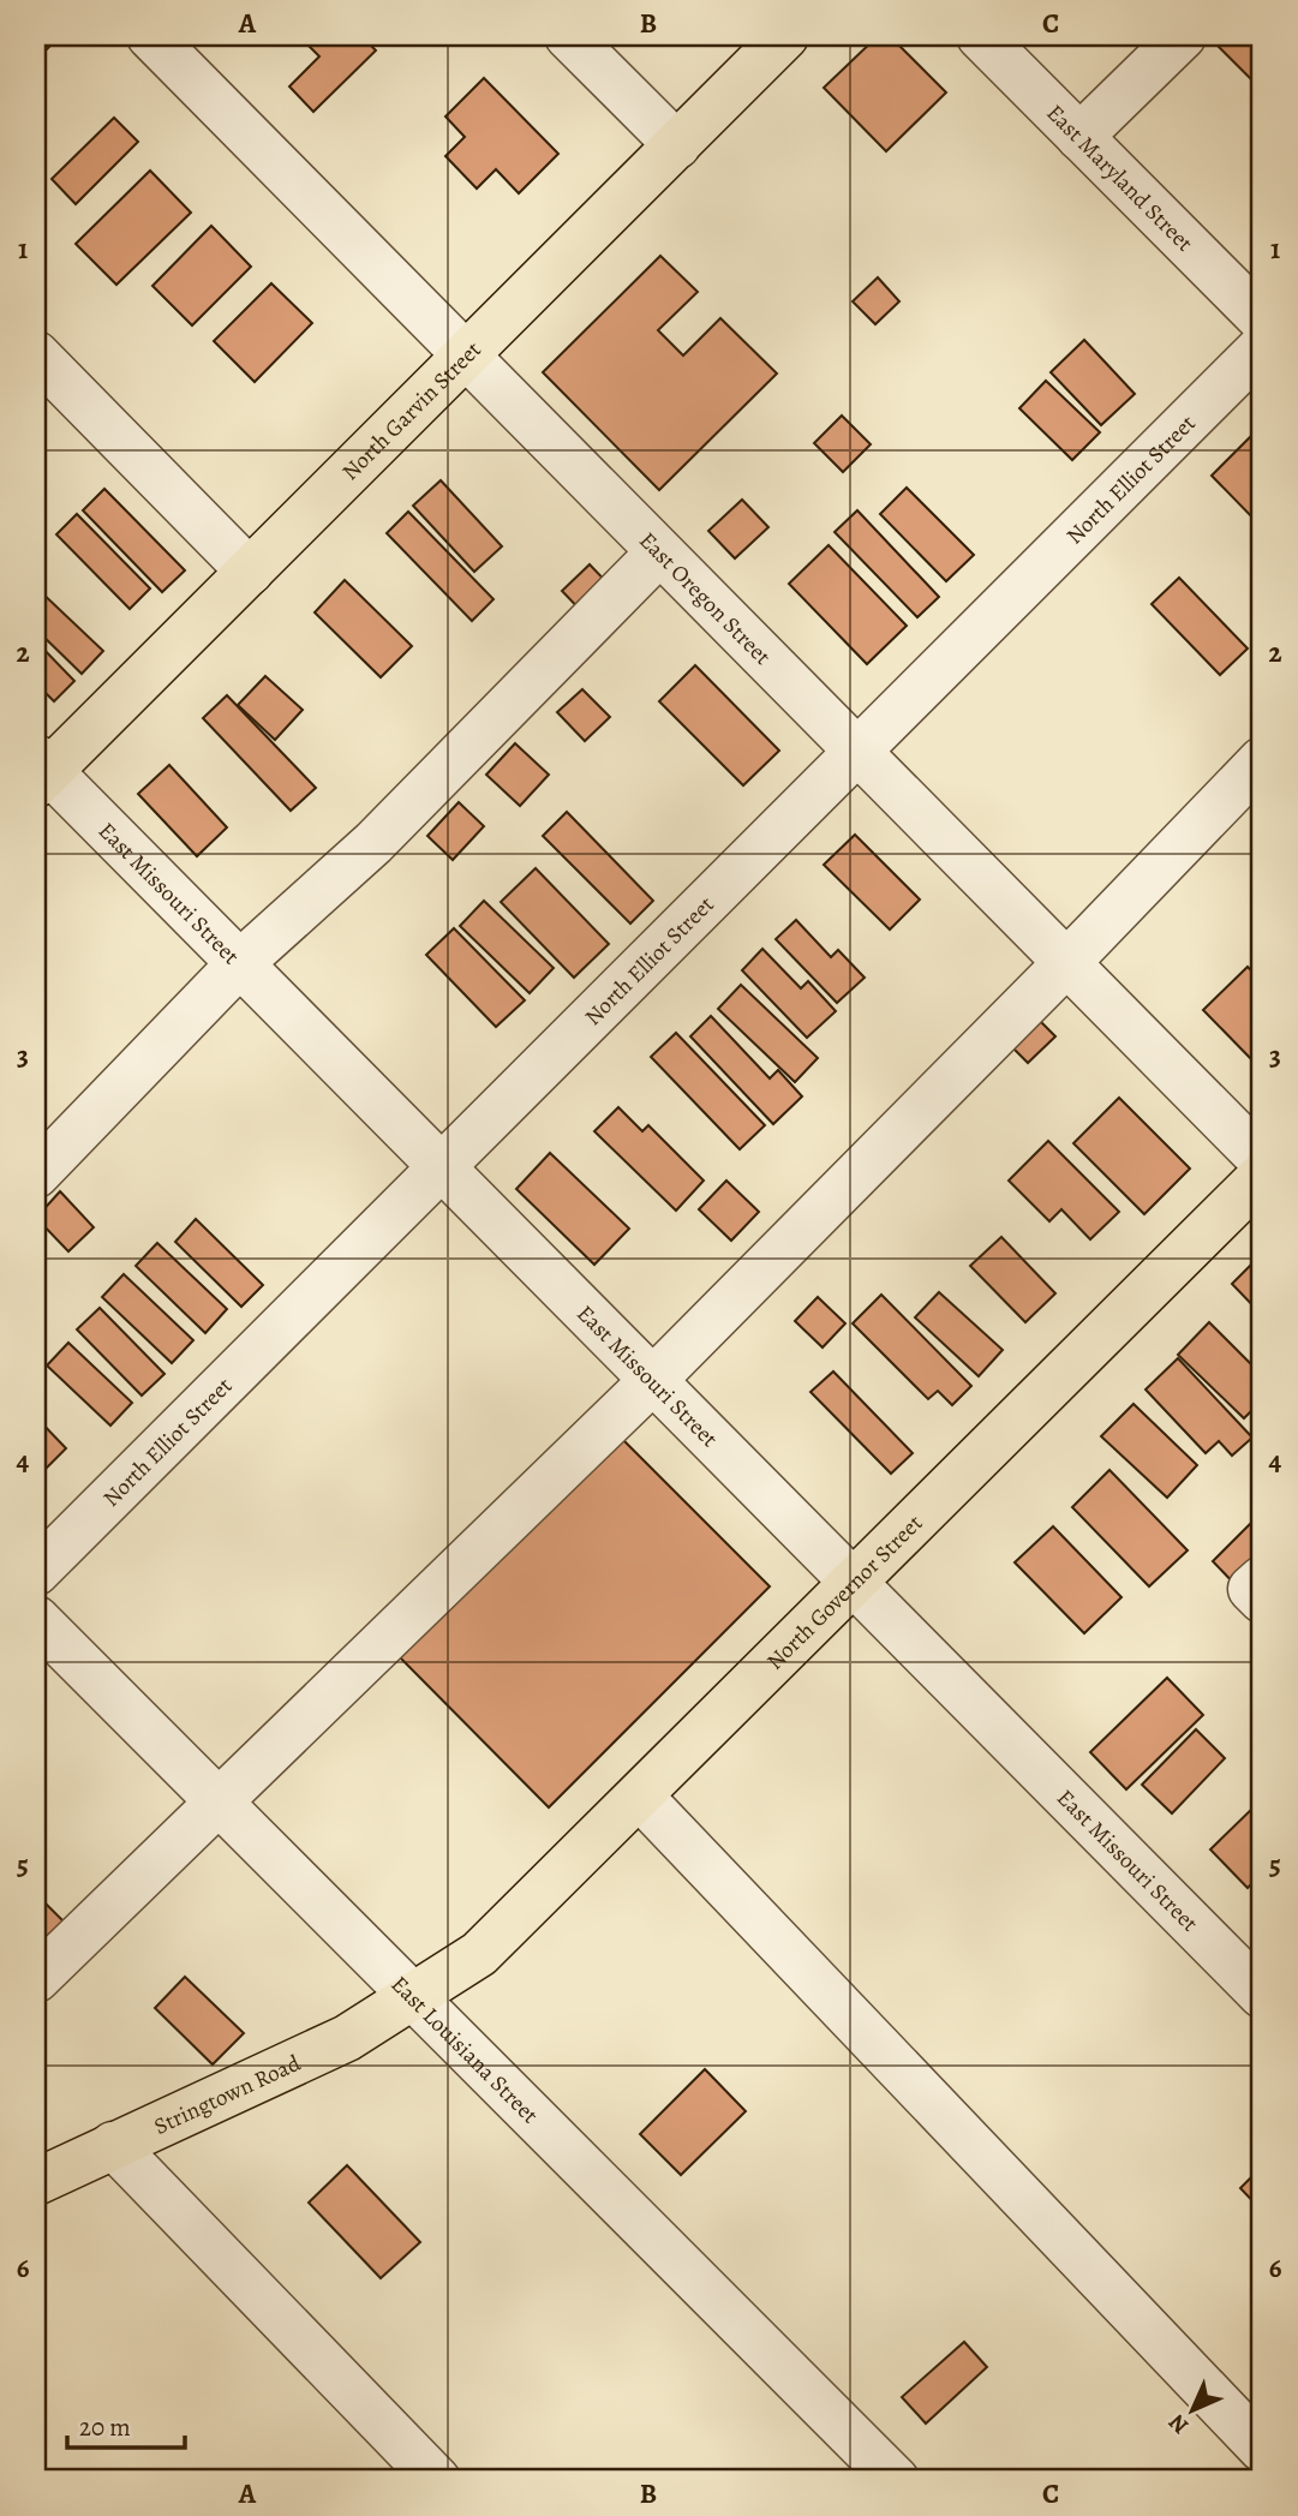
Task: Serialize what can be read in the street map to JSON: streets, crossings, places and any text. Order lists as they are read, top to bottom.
{
  "streets": {
    "main road": ["North Garvin Street", "North Governor Street", "Stringtown Road"],
    "street": [
      "East Maryland Street",
      "North Elliot Street",
      "East Oregon Street",
      "East Missouri Street",
      "East Louisiana Street"
    ]
  },
  "crossings": [
    ["North Garvin Street", "East Oregon Street"],
    ["North Garvin Street", "East Missouri Street"],
    ["North Elliot Street", "East Oregon Street"],
    ["North Elliot Street", "East Missouri Street"],
    ["East Missouri Street", "North Governor Street"],
    ["North Governor Street", "East Louisiana Street"],
    ["North Governor Street", "Stringtown Road"],
    ["East Louisiana Street", "Stringtown Road"]
  ],
  "scale_bar": "20 m",
  "north": "bottom left",
  "grid": {
    "columns": ["A", "B", "C"],
    "rows": [
      "1",
      "2",
      "3",
      "4",
      "5",
      "6"
    ]
  }
}
